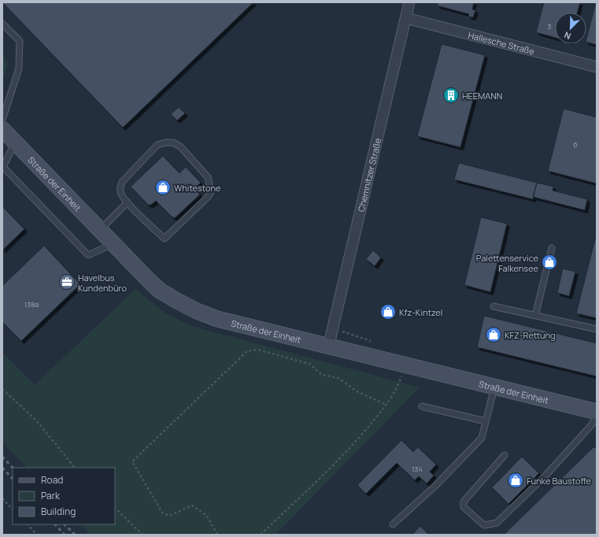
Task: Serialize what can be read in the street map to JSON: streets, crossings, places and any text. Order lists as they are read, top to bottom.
{
  "streets": {
    "street": ["Hallesche Straße", "Chemnitzer Straße", "Straße der Einheit"]
  },
  "crossings": [
    ["Hallesche Straße", "Chemnitzer Straße"],
    ["Chemnitzer Straße", "Straße der Einheit"]
  ],
  "places": {
    "building": ["HEEMANN"],
    "shop": [
      "Whitestone",
      "Palettenservice Falkensee",
      "Kfz-Kintzel",
      "KFZ-Rettung",
      "Funke Baustoffe"
    ],
    "office": ["Havelbus Kundenbüro"]
  },
  "house_numbers": [
    "3",
    "6",
    "138a",
    "134"
  ],
  "legend": ["Road", "Park", "Building"],
  "north": "bottom left"
}
